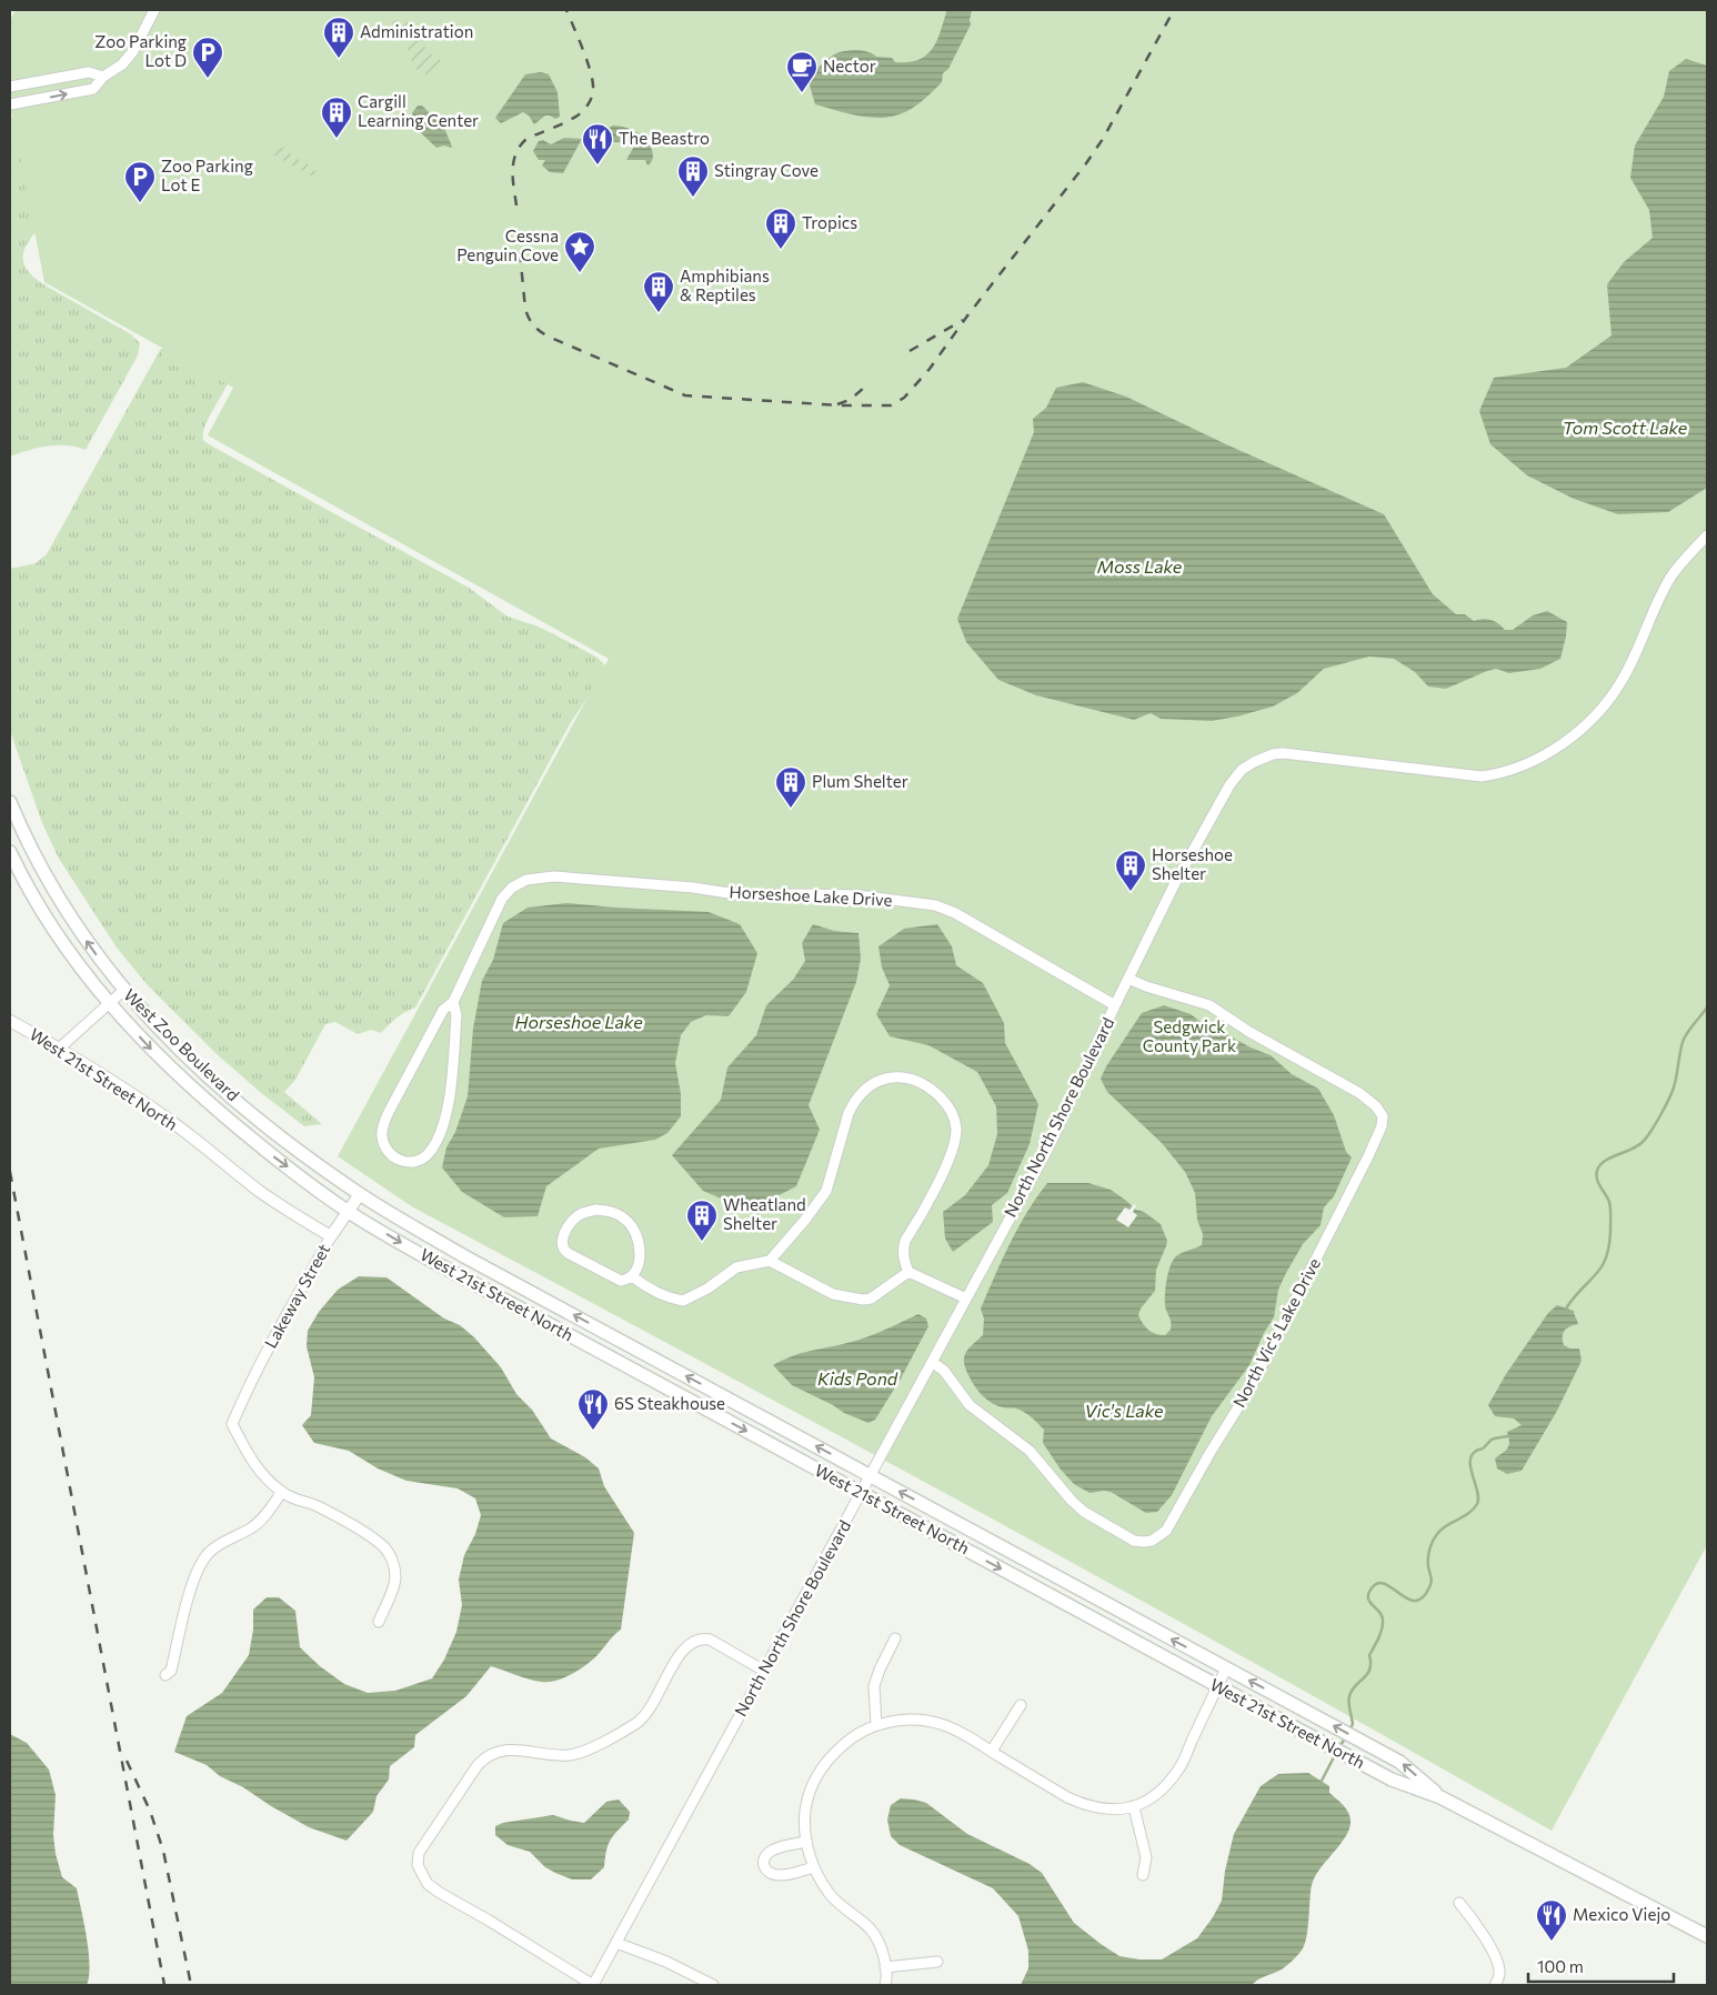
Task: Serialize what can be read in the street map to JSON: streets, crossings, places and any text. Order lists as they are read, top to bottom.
{
  "streets": {
    "main road": ["West Zoo Boulevard", "West 21st Street North"],
    "street": [
      "Horseshoe Lake Drive",
      "North North Shore Boulevard",
      "Lakeway Street",
      "North Vic's Lake Drive"
    ]
  },
  "crossings": [
    ["Horseshoe Lake Drive", "North North Shore Boulevard"],
    ["West Zoo Boulevard", "West 21st Street North"],
    ["West Zoo Boulevard", "Lakeway Street"],
    ["West 21st Street North", "North North Shore Boulevard"],
    ["West 21st Street North", "Lakeway Street"],
    ["North North Shore Boulevard", "North Vic's Lake Drive"]
  ],
  "water": [
    "Tom Scott Lake",
    "Moss Lake",
    "Horseshoe Lake",
    "Kids Pond",
    "Vic's Lake"
  ],
  "parks": ["Sedgwick County Park"],
  "places": {
    "building": [
      "Administration",
      "Cargill Learning Center",
      "Stingray Cove",
      "Tropics",
      "Amphibians & Reptiles",
      "Plum Shelter",
      "Horseshoe Shelter",
      "Wheatland Shelter"
    ],
    "parking": ["Zoo Parking Lot D", "Zoo Parking Lot E"],
    "cafe": ["Nector"],
    "restaurant": ["The Beastro", "6S Steakhouse", "Mexico Viejo"],
    "place": ["Cessna Penguin Cove"]
  },
  "scale_bar": "100 m"
}
